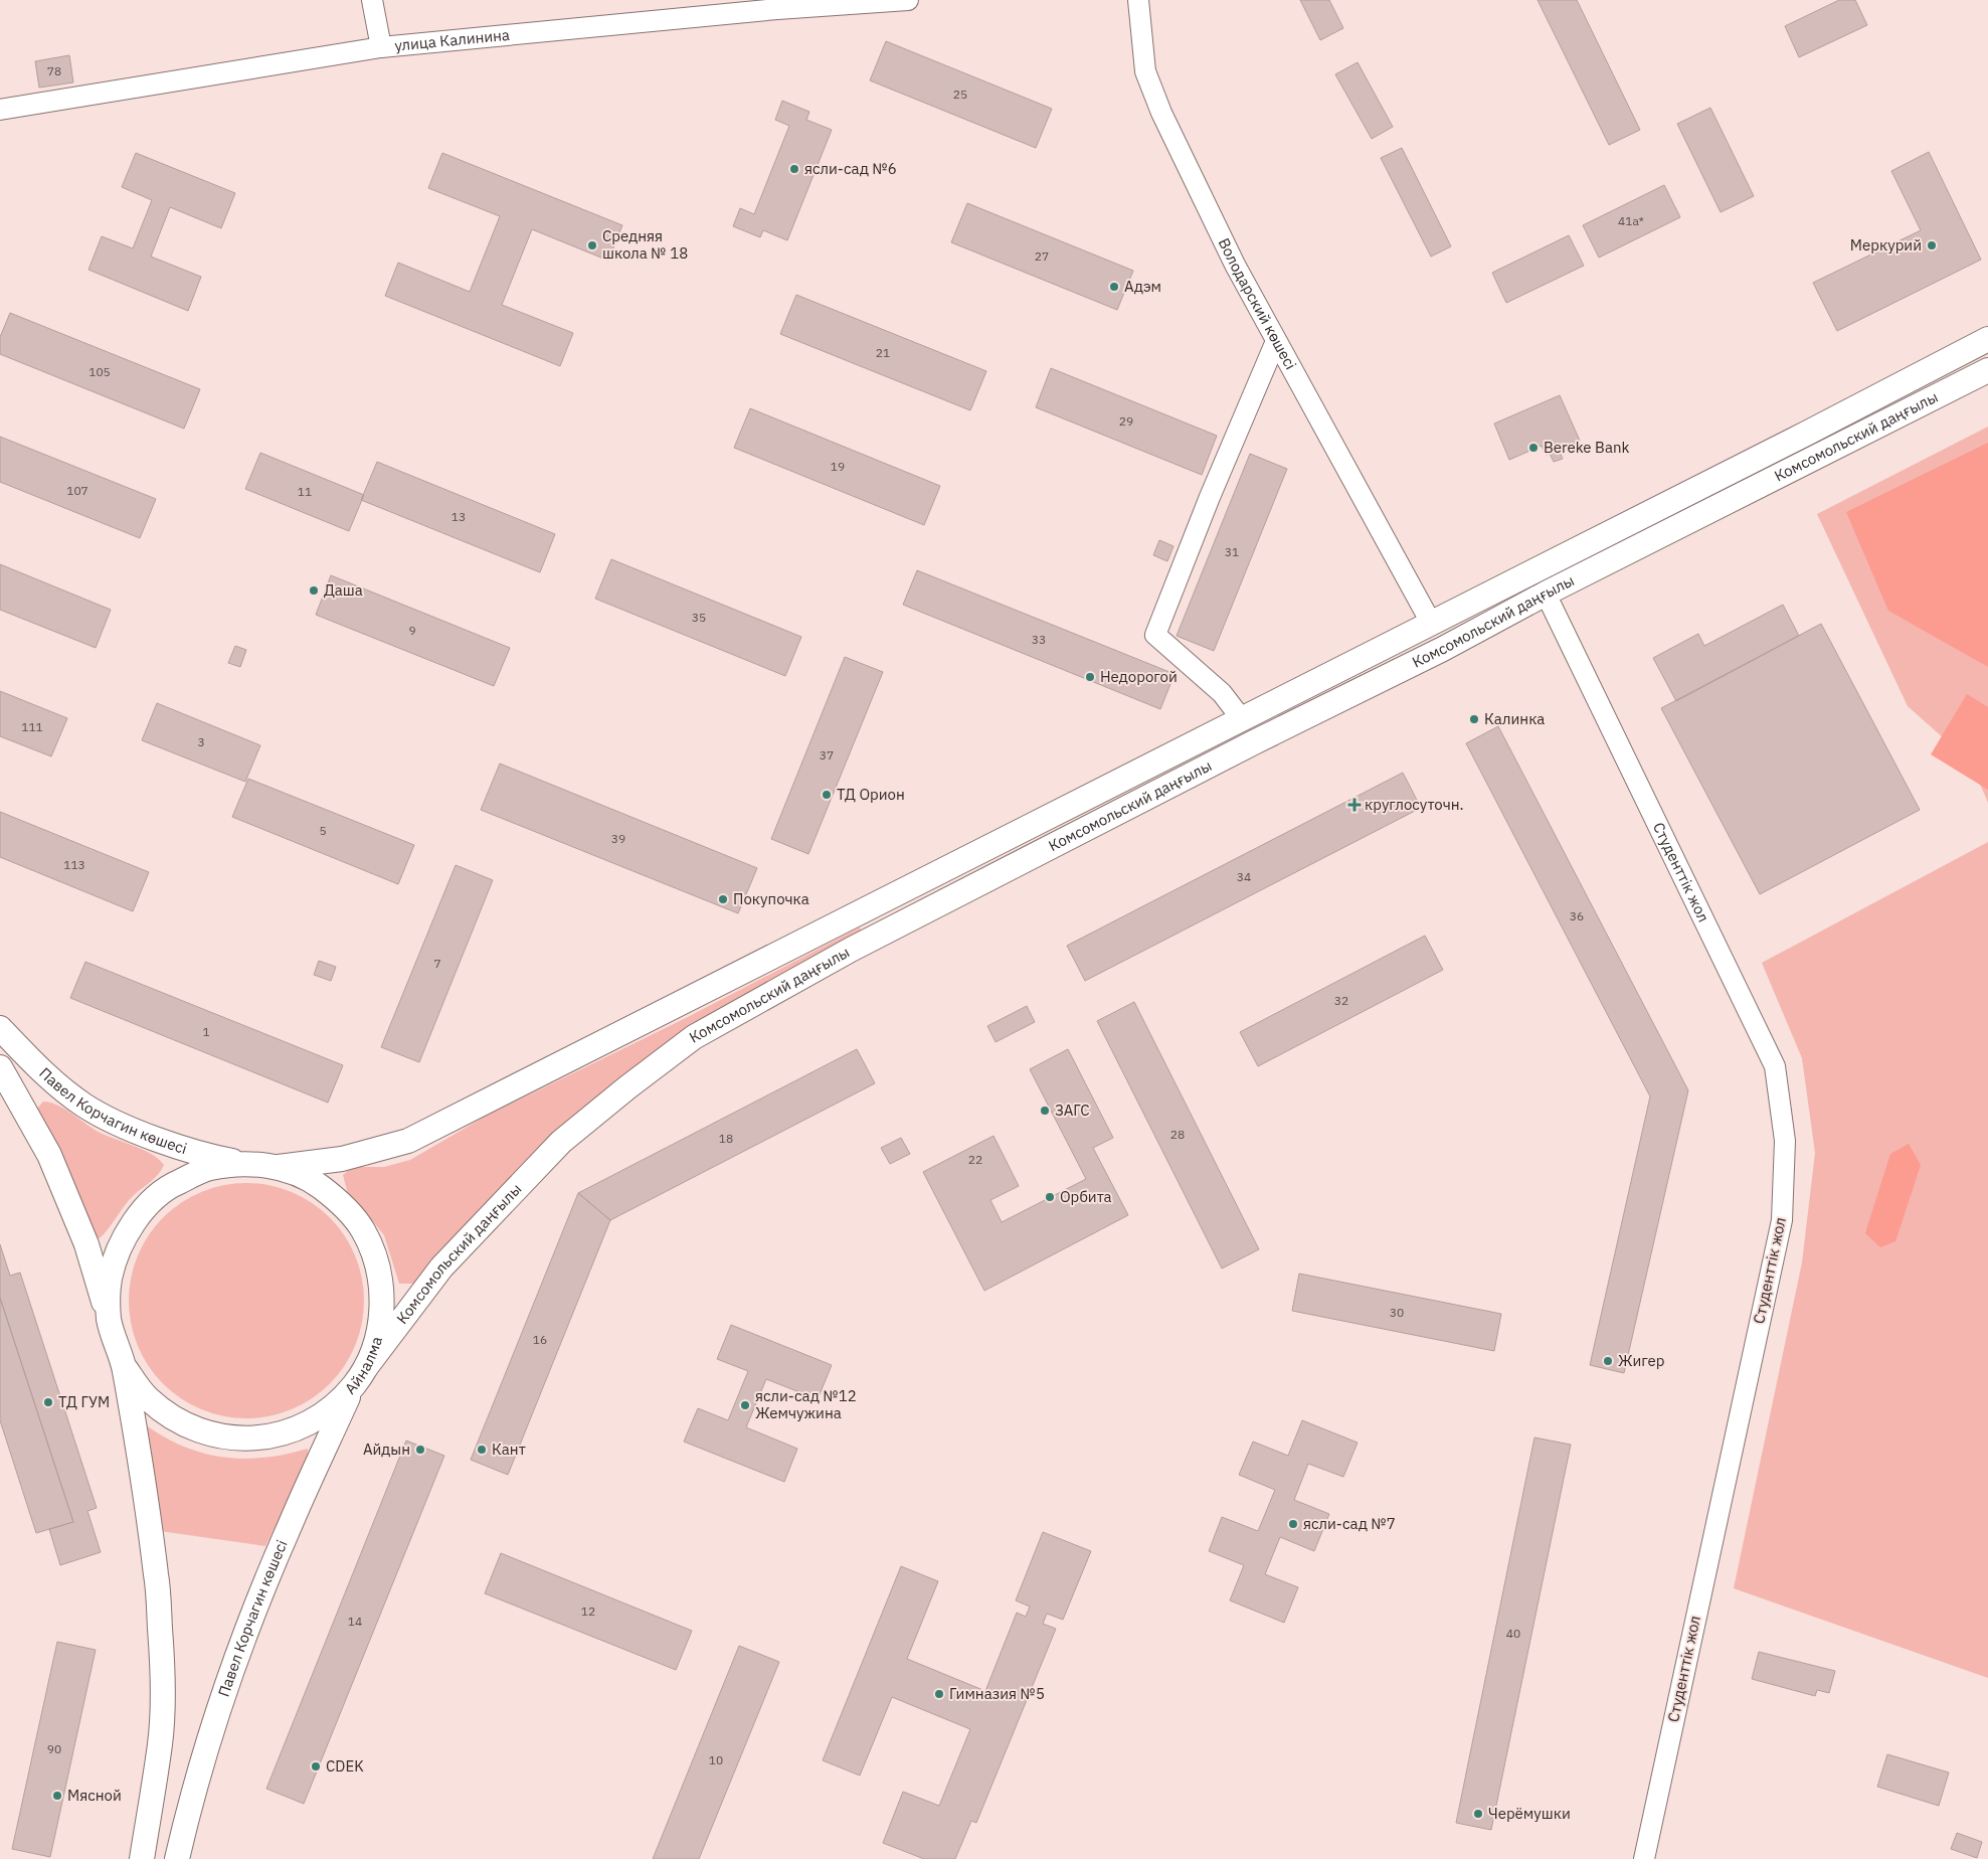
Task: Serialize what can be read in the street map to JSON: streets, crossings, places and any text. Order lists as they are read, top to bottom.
{
  "streets": {
    "street": [
      "улица Калинина",
      "Володарский көшесі",
      "Комсомольский даңғылы",
      "Студенттік жол",
      "Павел Корчагин көшесі",
      "Айналма"
    ]
  },
  "crossings": [
    ["Володарский көшесі", "Комсомольский даңғылы"],
    ["Комсомольский даңғылы", "Студенттік жол"],
    ["Комсомольский даңғылы", "Павел Корчагин көшесі"],
    ["Комсомольский даңғылы", "Айналма"],
    ["Павел Корчагин көшесі", "Айналма"]
  ],
  "places": {
    "other": [
      "ясли-сад №6",
      "Средняя школа № 18",
      "Меркурий",
      "Адэм",
      "Bereke Bank",
      "Даша",
      "Недорогой",
      "Калинка",
      "ТД Орион",
      "Покупочка",
      "ЗАГС",
      "Орбита",
      "Жигер",
      "ТД ГУМ",
      "ясли-сад №12 Жемчужина",
      "Айдын",
      "Кант",
      "ясли-сад №7",
      "Гимназия №5",
      "CDEK",
      "Мясной",
      "Черёмушки"
    ],
    "health": ["круглосуточн."]
  },
  "house_numbers": [
    "78",
    "25",
    "41а*",
    "27",
    "21",
    "105",
    "29",
    "19",
    "107",
    "11",
    "13",
    "31",
    "35",
    "9",
    "33",
    "111",
    "3",
    "37",
    "5",
    "39",
    "113",
    "34",
    "36",
    "7",
    "32",
    "1",
    "28",
    "18",
    "22",
    "30",
    "16",
    "12",
    "14",
    "40",
    "90",
    "10"
  ]
}
